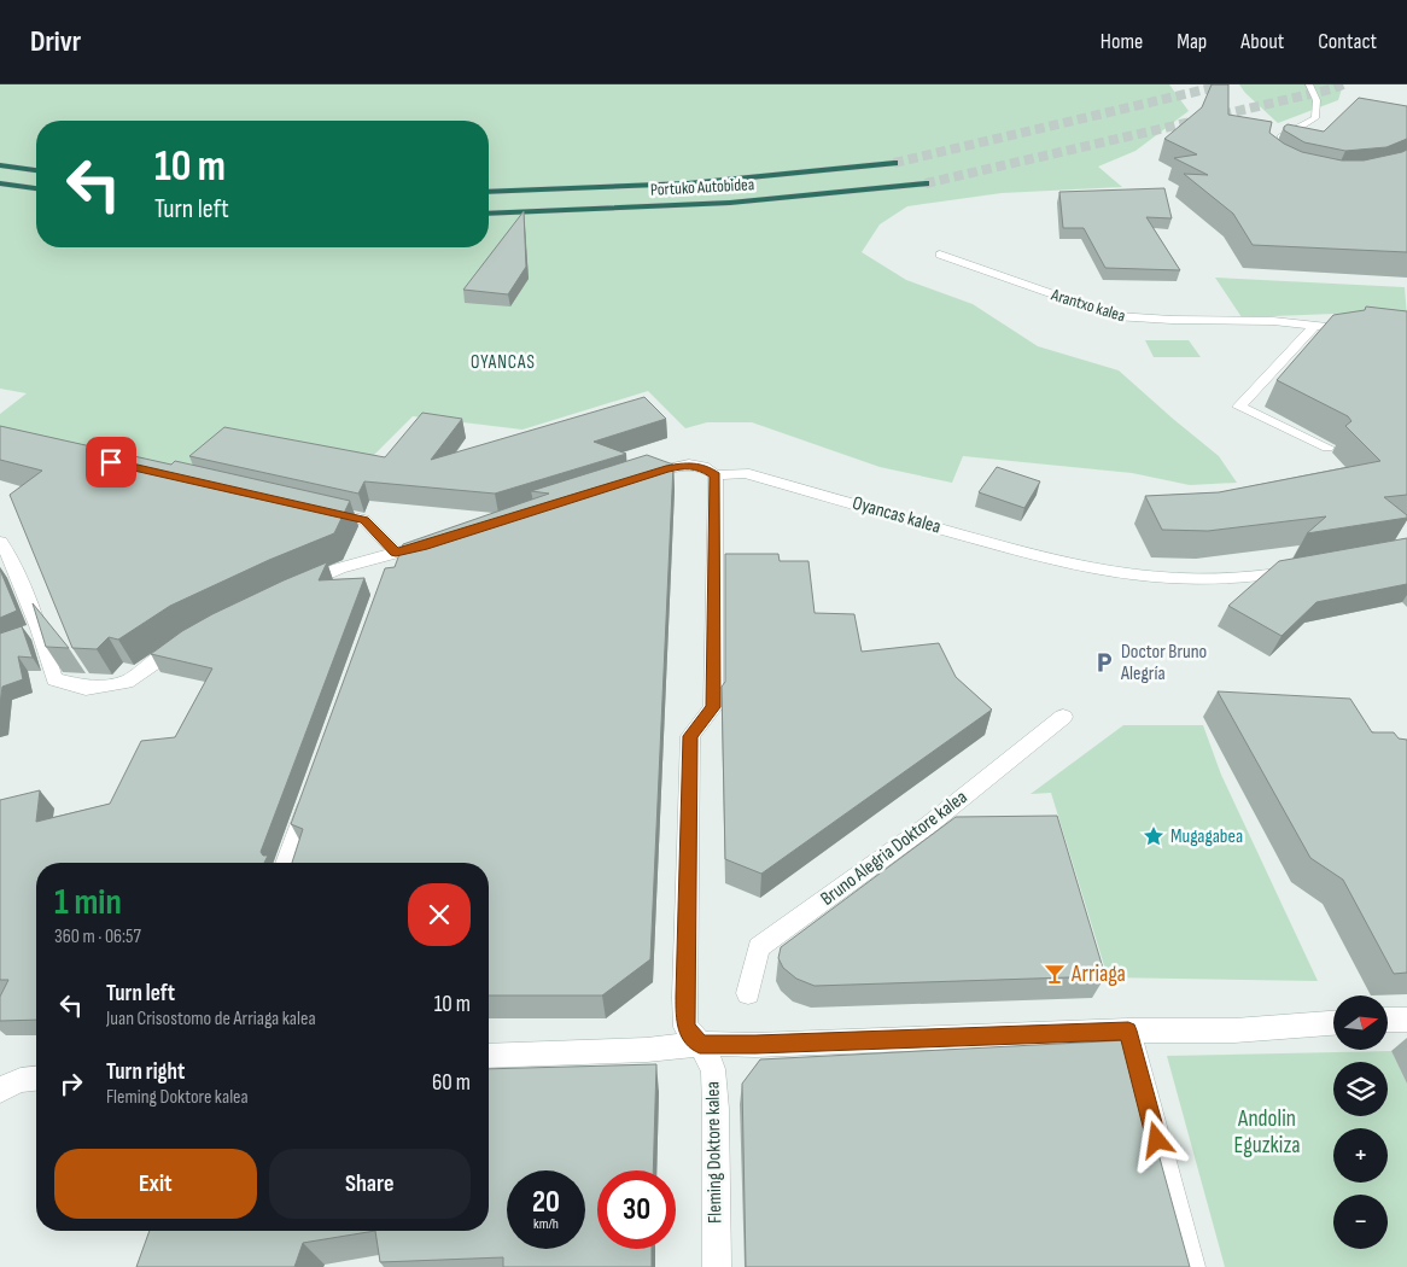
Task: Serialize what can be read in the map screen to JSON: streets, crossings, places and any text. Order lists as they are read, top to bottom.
{
  "streets": {
    "highway": ["Portuko Autobidea"],
    "street": [
      "Arantxo kalea",
      "Oyancas kalea",
      "Bruno Alegria Doktore kalea",
      "Fleming Doktore kalea"
    ]
  },
  "crossings": [
    ["Oyancas kalea", "Fleming Doktore kalea"]
  ],
  "districts": ["OYANCAS"],
  "parks": ["Andolin Eguzkiza"],
  "places": {
    "parking": ["Doctor Bruno Alegría"],
    "place": ["Mugagabea"],
    "bar": ["Arriaga"]
  },
  "north": "right",
  "page": {
    "header": "Drivr",
    "nav": [
      "Home",
      "Map",
      "About",
      "Contact"
    ],
    "turn": ["10 m", "Turn left"],
    "heading": ["1 min", "360 m · 06:57"],
    "list": [
      {
        "name": "Turn left",
        "note": "Juan Crisostomo de Arriaga kalea",
        "value": "10 m"
      },
      {
        "name": "Turn right",
        "note": "Fleming Doktore kalea",
        "value": "60 m"
      }
    ],
    "map_buttons": ["+", "−"],
    "buttons": ["Exit", "Share"],
    "speed": "20 km/h",
    "limit": "30"
  }
}
